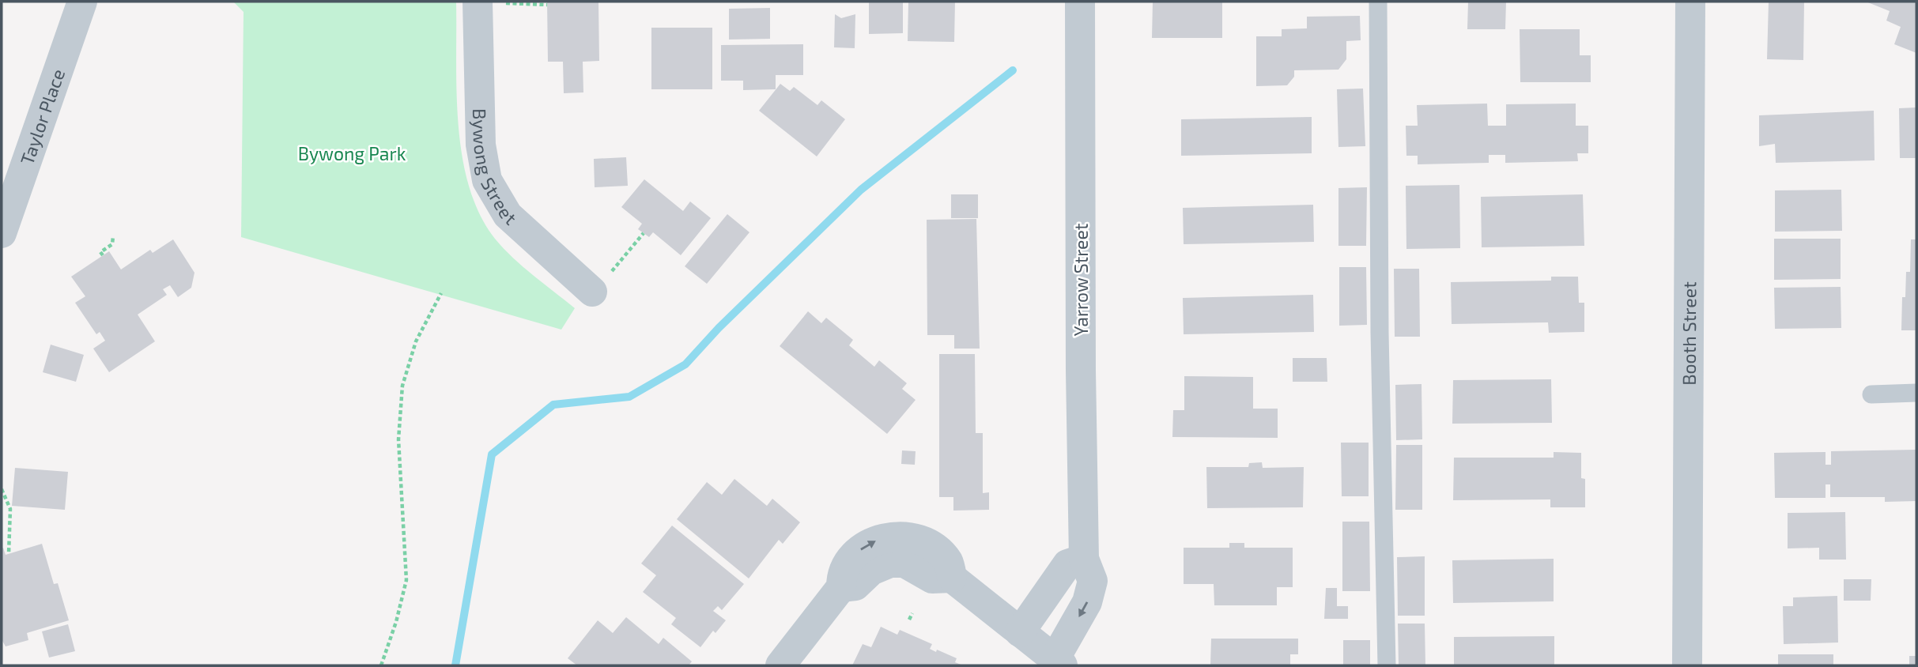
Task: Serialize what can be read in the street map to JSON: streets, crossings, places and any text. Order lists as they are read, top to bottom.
{
  "streets": {
    "street": [
      "Taylor Place",
      "Bywong Street",
      "Yarrow Street",
      "Booth Street"
    ]
  },
  "parks": ["Bywong Park"]
}
